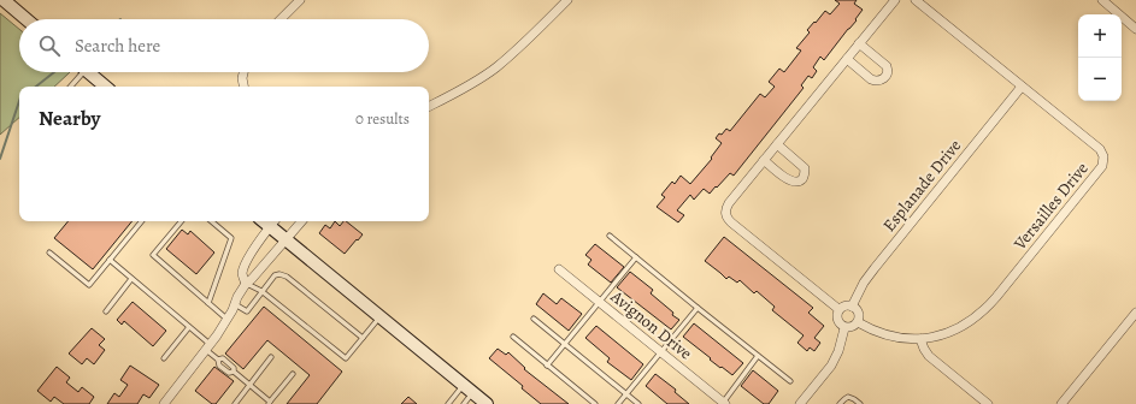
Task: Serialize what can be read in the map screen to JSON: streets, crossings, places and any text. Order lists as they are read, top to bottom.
{
  "streets": {
    "street": ["Esplanade Drive", "Versailles Drive", "Avignon Drive"]
  },
  "crossings": [
    ["Esplanade Drive", "Versailles Drive"]
  ],
  "page": {
    "map_buttons": ["+", "−"],
    "search": "Search here",
    "heading": ["Nearby", "0 results"]
  }
}
